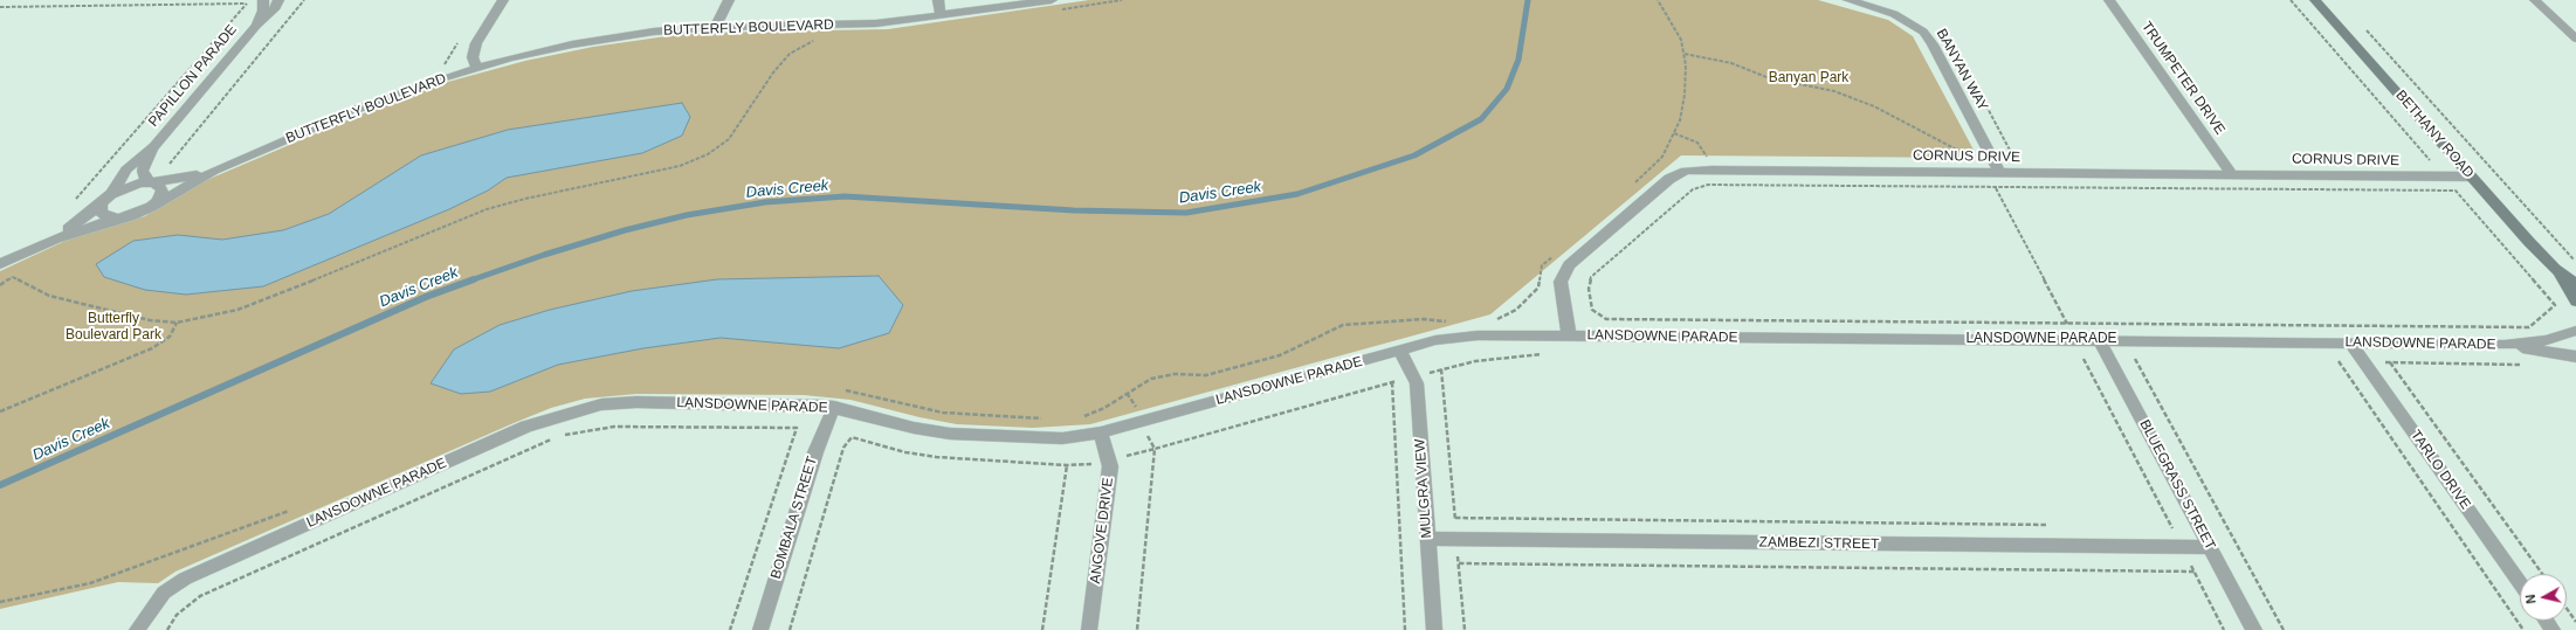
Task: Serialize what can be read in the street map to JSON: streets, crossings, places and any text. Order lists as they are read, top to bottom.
{
  "streets": {
    "street": [
      "BUTTERFLY BOULEVARD",
      "BANYAN WAY",
      "PAPILLON PARADE",
      "TRUMPETER DRIVE",
      "BETHANY ROAD",
      "CORNUS DRIVE",
      "LANSDOWNE PARADE",
      "TARLO DRIVE",
      "BLUEGRASS STREET",
      "MULGRA VIEW",
      "BOMBALA STREET",
      "ANGOVE DRIVE",
      "ZAMBEZI STREET"
    ]
  },
  "crossings": [
    ["BUTTERFLY BOULEVARD", "PAPILLON PARADE"],
    ["BANYAN WAY", "CORNUS DRIVE"],
    ["TRUMPETER DRIVE", "CORNUS DRIVE"],
    ["BETHANY ROAD", "CORNUS DRIVE"],
    ["CORNUS DRIVE", "LANSDOWNE PARADE"],
    ["LANSDOWNE PARADE", "TARLO DRIVE"],
    ["LANSDOWNE PARADE", "BLUEGRASS STREET"],
    ["LANSDOWNE PARADE", "MULGRA VIEW"],
    ["LANSDOWNE PARADE", "BOMBALA STREET"],
    ["LANSDOWNE PARADE", "ANGOVE DRIVE"],
    ["BLUEGRASS STREET", "ZAMBEZI STREET"],
    ["MULGRA VIEW", "ZAMBEZI STREET"]
  ],
  "water": ["Davis Creek"],
  "parks": ["Banyan Park", "Butterfly Boulevard Park"],
  "north": "left"
}
